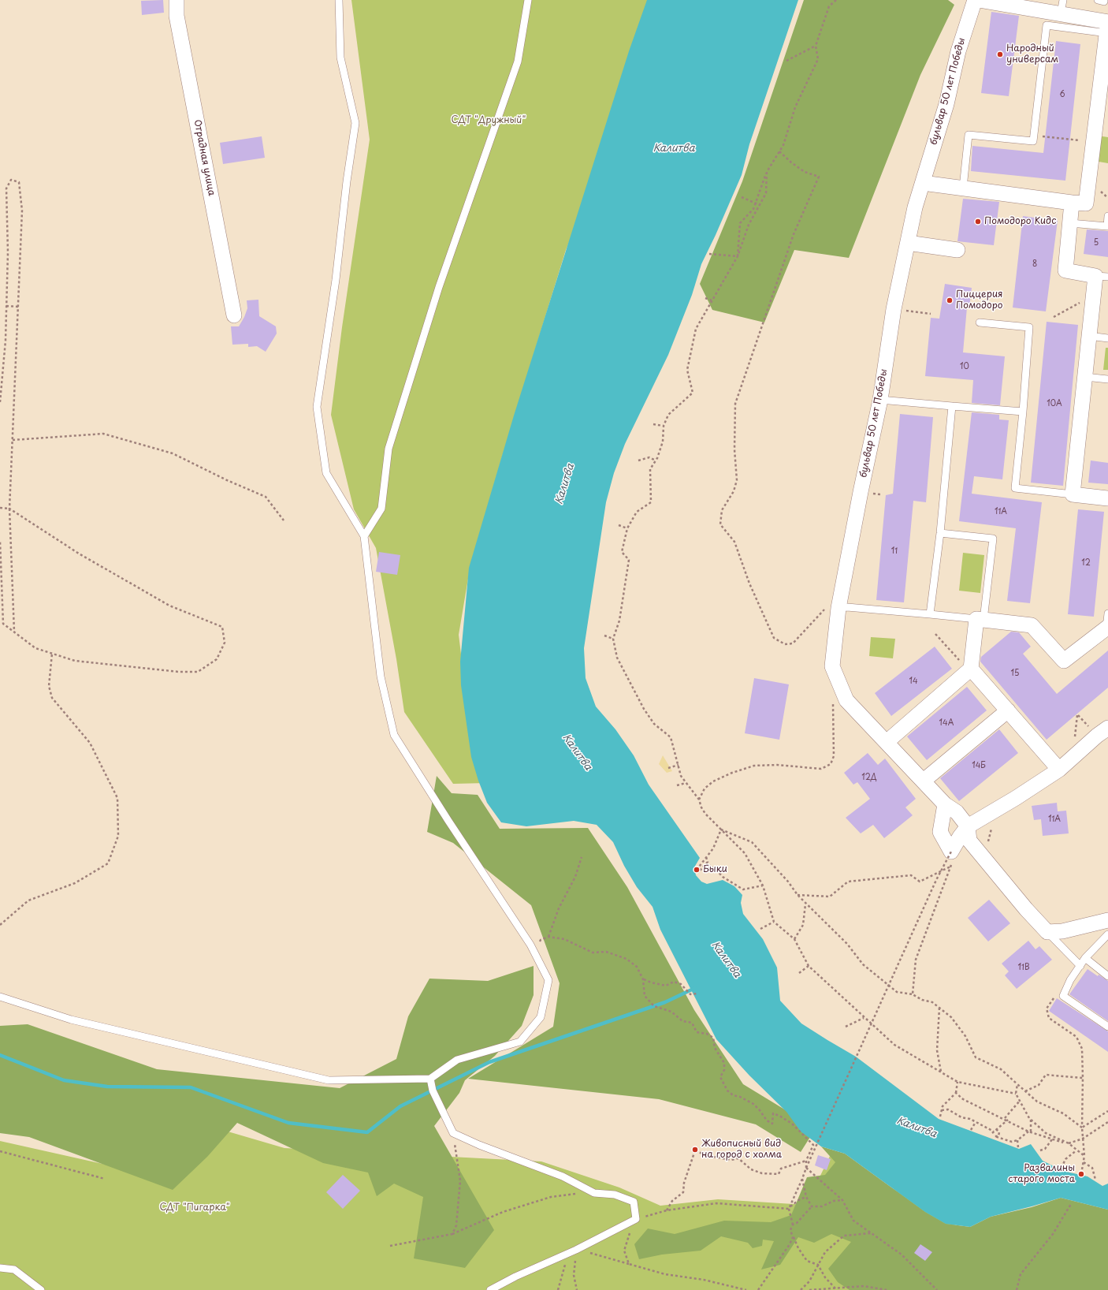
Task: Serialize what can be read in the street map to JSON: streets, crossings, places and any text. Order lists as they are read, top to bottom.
{
  "streets": {
    "street": ["бульвар 50 лет Победы", "Отрадная улица"]
  },
  "water": ["Калитва"],
  "parks": ["СДТ \"Дружный\"", "СДТ \"Пигарка\""],
  "places": [
    "Народный универсам",
    "Помодоро Кидс",
    "Пиццерия Помодоро",
    "Быки",
    "Живописный вид на город с холма",
    "Развалины старого моста"
  ],
  "house_numbers": [
    "6",
    "5",
    "8",
    "10",
    "10А",
    "11А",
    "11",
    "12",
    "15",
    "14",
    "14А",
    "14Б",
    "12Д",
    "11А",
    "11В"
  ]
}
